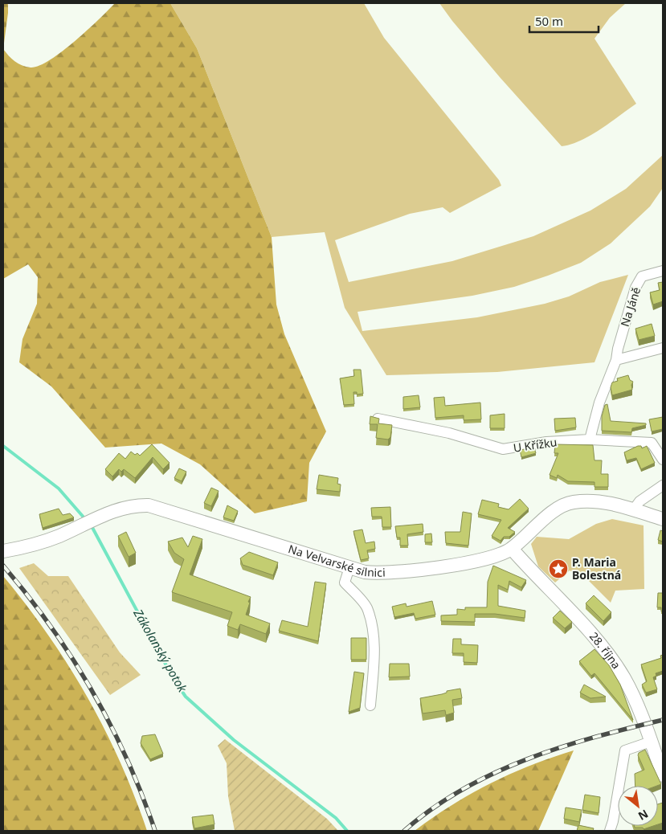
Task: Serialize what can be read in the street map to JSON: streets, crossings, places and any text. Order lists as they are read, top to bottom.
{
  "streets": {
    "main road": ["Na Velvarské silnici", "28. října"],
    "street": ["Na Jáně", "U Křížku"]
  },
  "crossings": [
    ["Na Jáně", "U Křížku"],
    ["Na Velvarské silnici", "28. října"]
  ],
  "water": ["Zákolanský potok"],
  "places": {
    "place": ["P. Maria Bolestná"]
  },
  "scale_bar": "50 m",
  "north": "bottom right"
}
